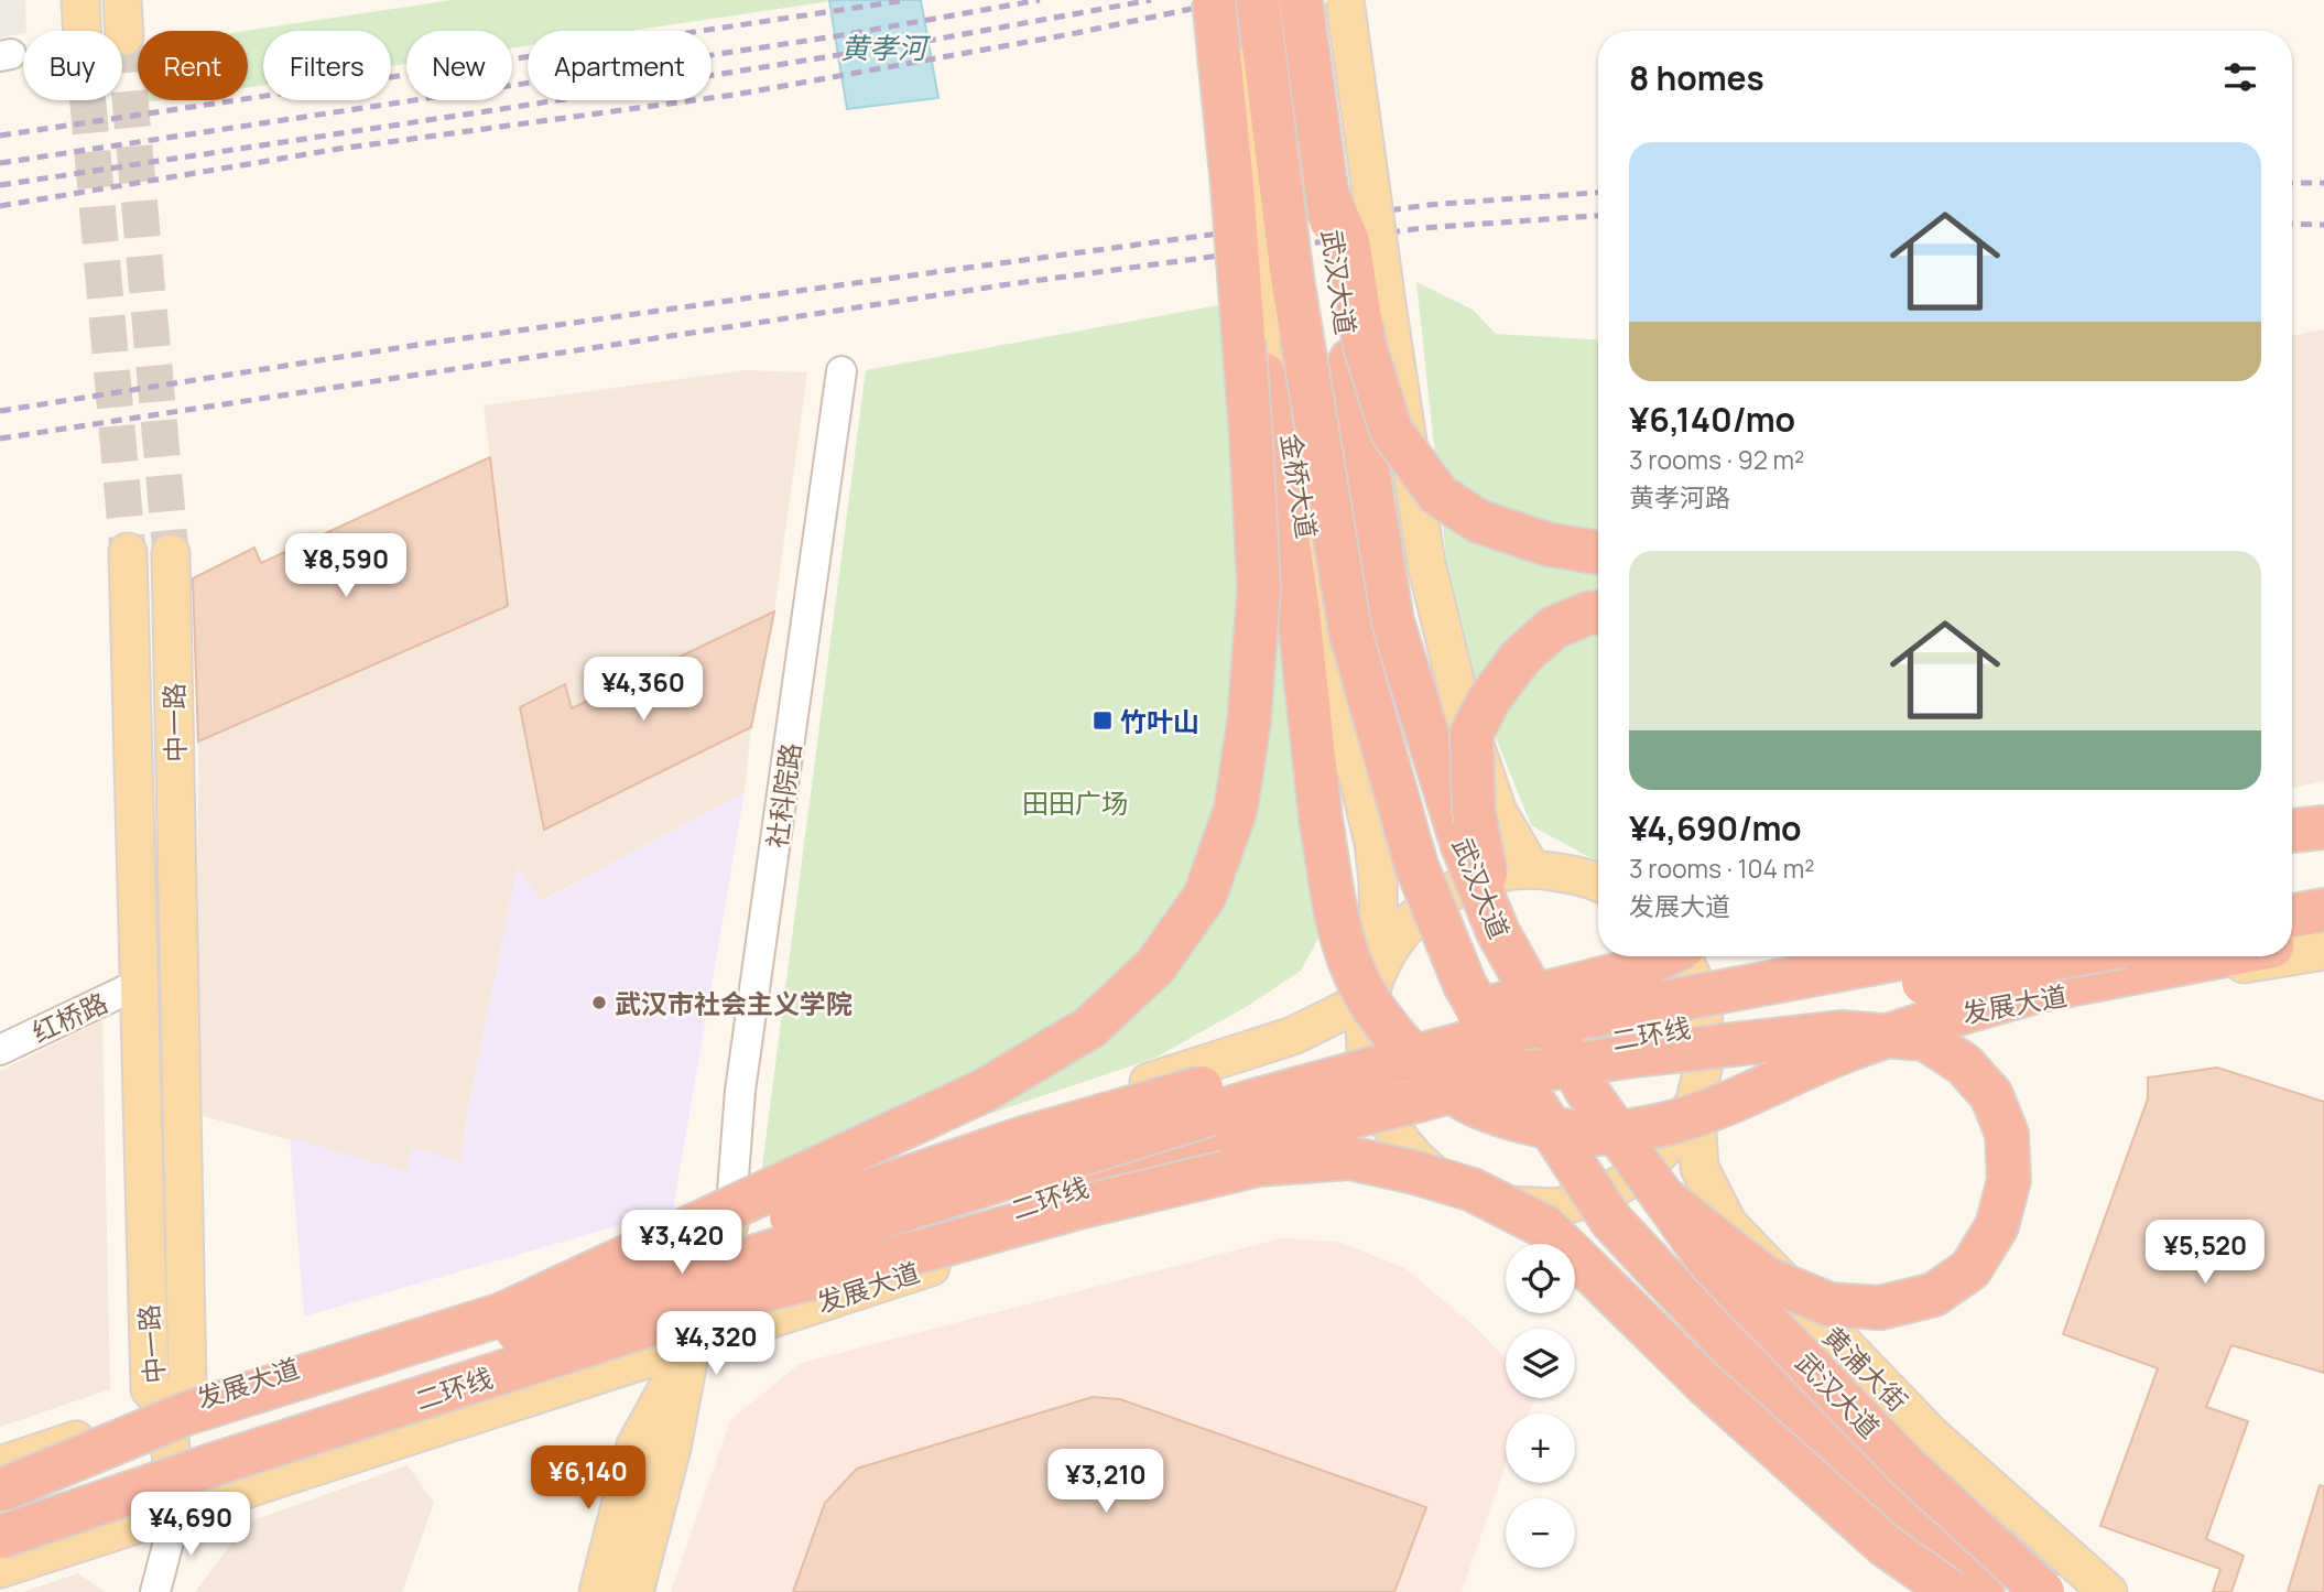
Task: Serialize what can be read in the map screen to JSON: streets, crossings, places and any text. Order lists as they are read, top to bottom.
{
  "streets": {
    "highway": ["武汉大道", "二环线"],
    "main road": [
      "金桥大道",
      "中一路",
      "发展大道",
      "黄浦大街"
    ],
    "street": ["社科院路", "红桥路"]
  },
  "crossings": [
    ["金桥大道", "发展大道"],
    ["中一路", "发展大道"],
    ["中一路", "红桥路"],
    ["社科院路", "发展大道"]
  ],
  "water": ["黄孝河"],
  "parks": ["田田广场"],
  "places": {
    "transit": ["竹叶山"],
    "other": ["武汉市社会主义学院"]
  },
  "page": {
    "chip": [
      "Buy",
      "Rent",
      "Filters",
      "New",
      "Apartment"
    ],
    "heading": "8 homes",
    "list": [
      {
        "name": "¥6,140/mo",
        "note": "3 rooms · 92 m² · 黄孝河路"
      },
      {
        "name": "¥4,690/mo",
        "note": "3 rooms · 104 m² · 发展大道"
      }
    ],
    "price": [
      "¥8,590",
      "¥4,360",
      "¥3,420",
      "¥5,520",
      "¥4,320",
      "¥6,140",
      "¥3,210",
      "¥4,690"
    ],
    "map_buttons": ["+", "−"]
  }
}
